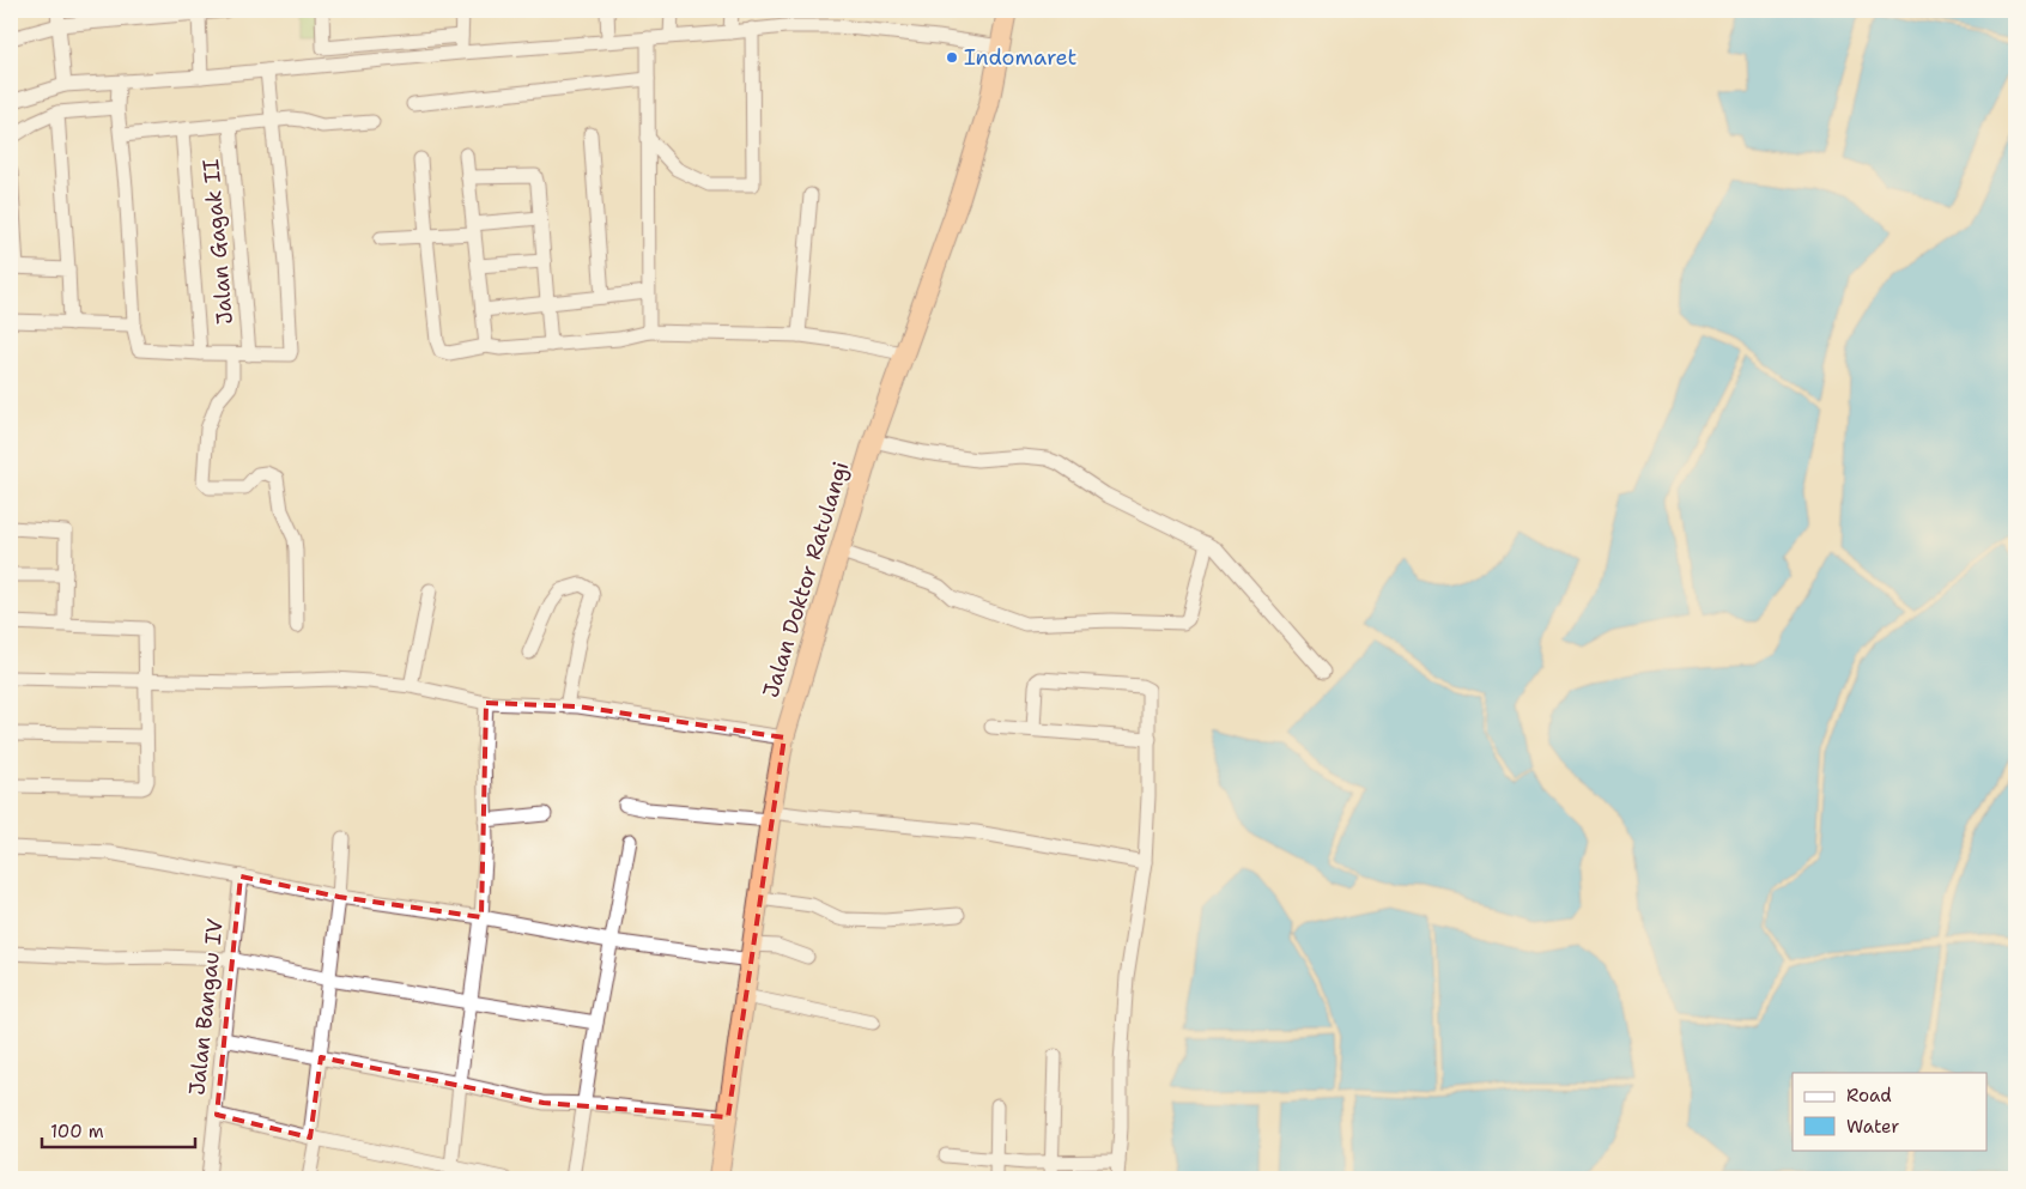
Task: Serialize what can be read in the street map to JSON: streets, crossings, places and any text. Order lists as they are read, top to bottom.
{
  "streets": {
    "highway": ["Jalan Doktor Ratulangi"],
    "street": ["Jalan Gagak II", "Jalan Bangau IV"]
  },
  "places": ["Indomaret"],
  "legend": ["Road", "Water"],
  "scale_bar": "100 m"
}
